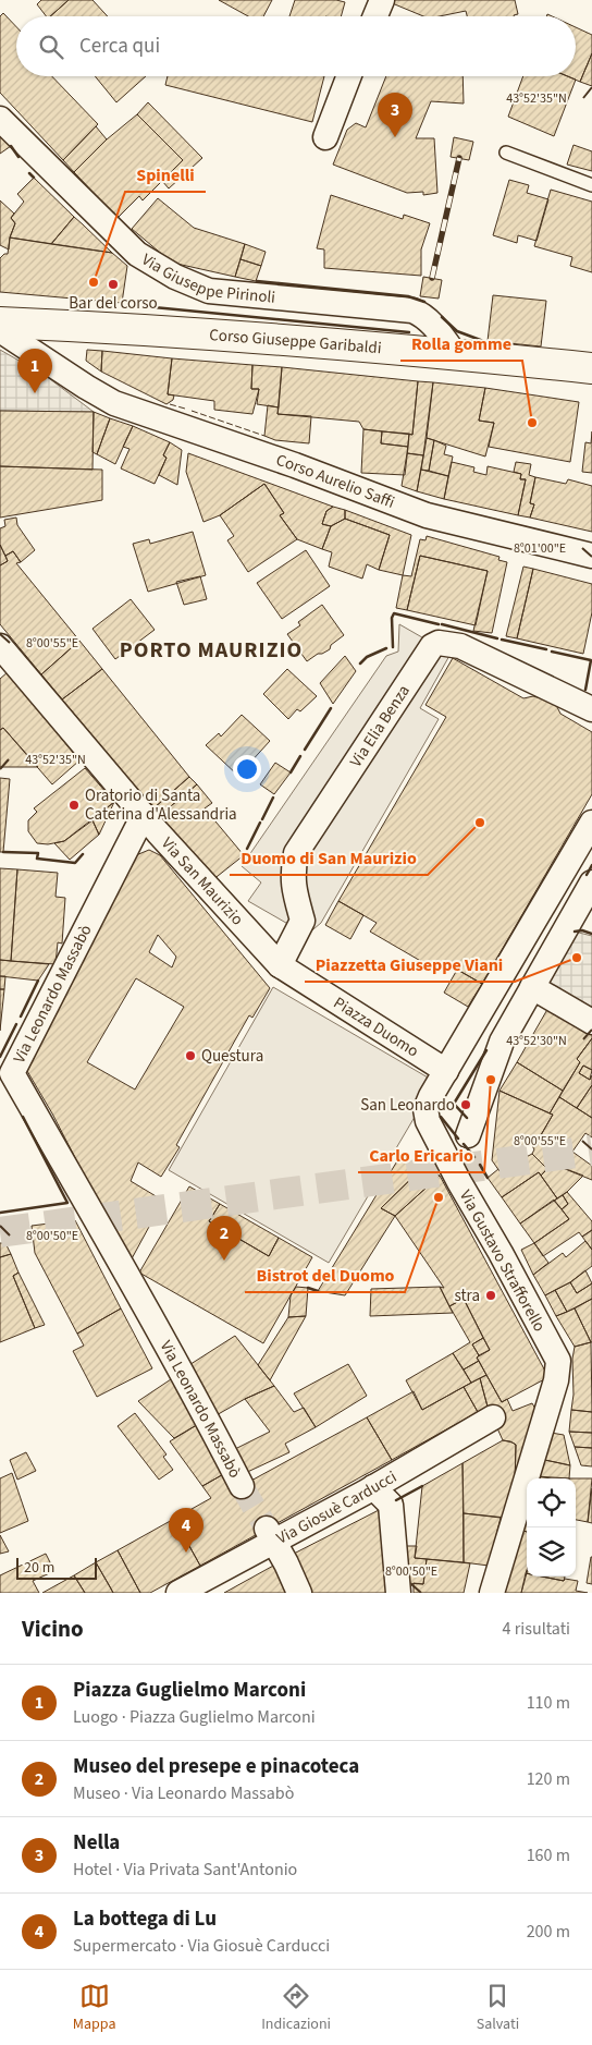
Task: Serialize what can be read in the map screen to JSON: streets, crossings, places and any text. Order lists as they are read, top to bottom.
{
  "streets": {
    "main road": ["Corso Giuseppe Garibaldi"],
    "street": [
      "Via Giuseppe Pirinoli",
      "Corso Aurelio Saffi",
      "Via Elia Benza",
      "Via San Maurizio",
      "Via Leonardo Massabò",
      "Piazza Duomo",
      "Via Gustavo Strafforello",
      "Via Giosuè Carducci"
    ]
  },
  "crossings": [
    ["Via Giuseppe Pirinoli", "Corso Giuseppe Garibaldi"],
    ["Via Elia Benza", "Via San Maurizio"],
    ["Via Elia Benza", "Piazza Duomo"],
    ["Via San Maurizio", "Via Leonardo Massabò"],
    ["Via San Maurizio", "Piazza Duomo"],
    ["Piazza Duomo", "Via Gustavo Strafforello"]
  ],
  "districts": ["PORTO MAURIZIO"],
  "places": [
    "Spinelli",
    "Bar del corso",
    "Rolla gomme",
    "Oratorio di Santa Caterina d'Alessandria",
    "Duomo di San Maurizio",
    "Piazzetta Giuseppe Viani",
    "Questura",
    "Carlo Ericario",
    "San Leonardo",
    "Bistrot del Duomo",
    "stra"
  ],
  "scale_bar": "20 m",
  "page": {
    "search": "Cerca qui",
    "pins": [
      "3",
      "1",
      "2",
      "4"
    ],
    "scale": "20 m",
    "heading": ["Vicino", "4 risultati"],
    "list": [
      {
        "mark": "1",
        "name": "Piazza Guglielmo Marconi",
        "note": "Luogo · Piazza Guglielmo Marconi",
        "value": "110 m"
      },
      {
        "mark": "2",
        "name": "Museo del presepe e pinacoteca",
        "note": "Museo · Via Leonardo Massabò",
        "value": "120 m"
      },
      {
        "mark": "3",
        "name": "Nella",
        "note": "Hotel · Via Privata Sant'Antonio",
        "value": "160 m"
      },
      {
        "mark": "4",
        "name": "La bottega di Lu",
        "note": "Supermercato · Via Giosuè Carducci",
        "value": "200 m"
      }
    ],
    "nav": ["Mappa", "Indicazioni", "Salvati"]
  },
  "coordinates": [
    "43°52'35\"N",
    "8°01'00\"E",
    "8°00'55\"E",
    "43°52'30\"N",
    "8°00'50\"E"
  ]
}
